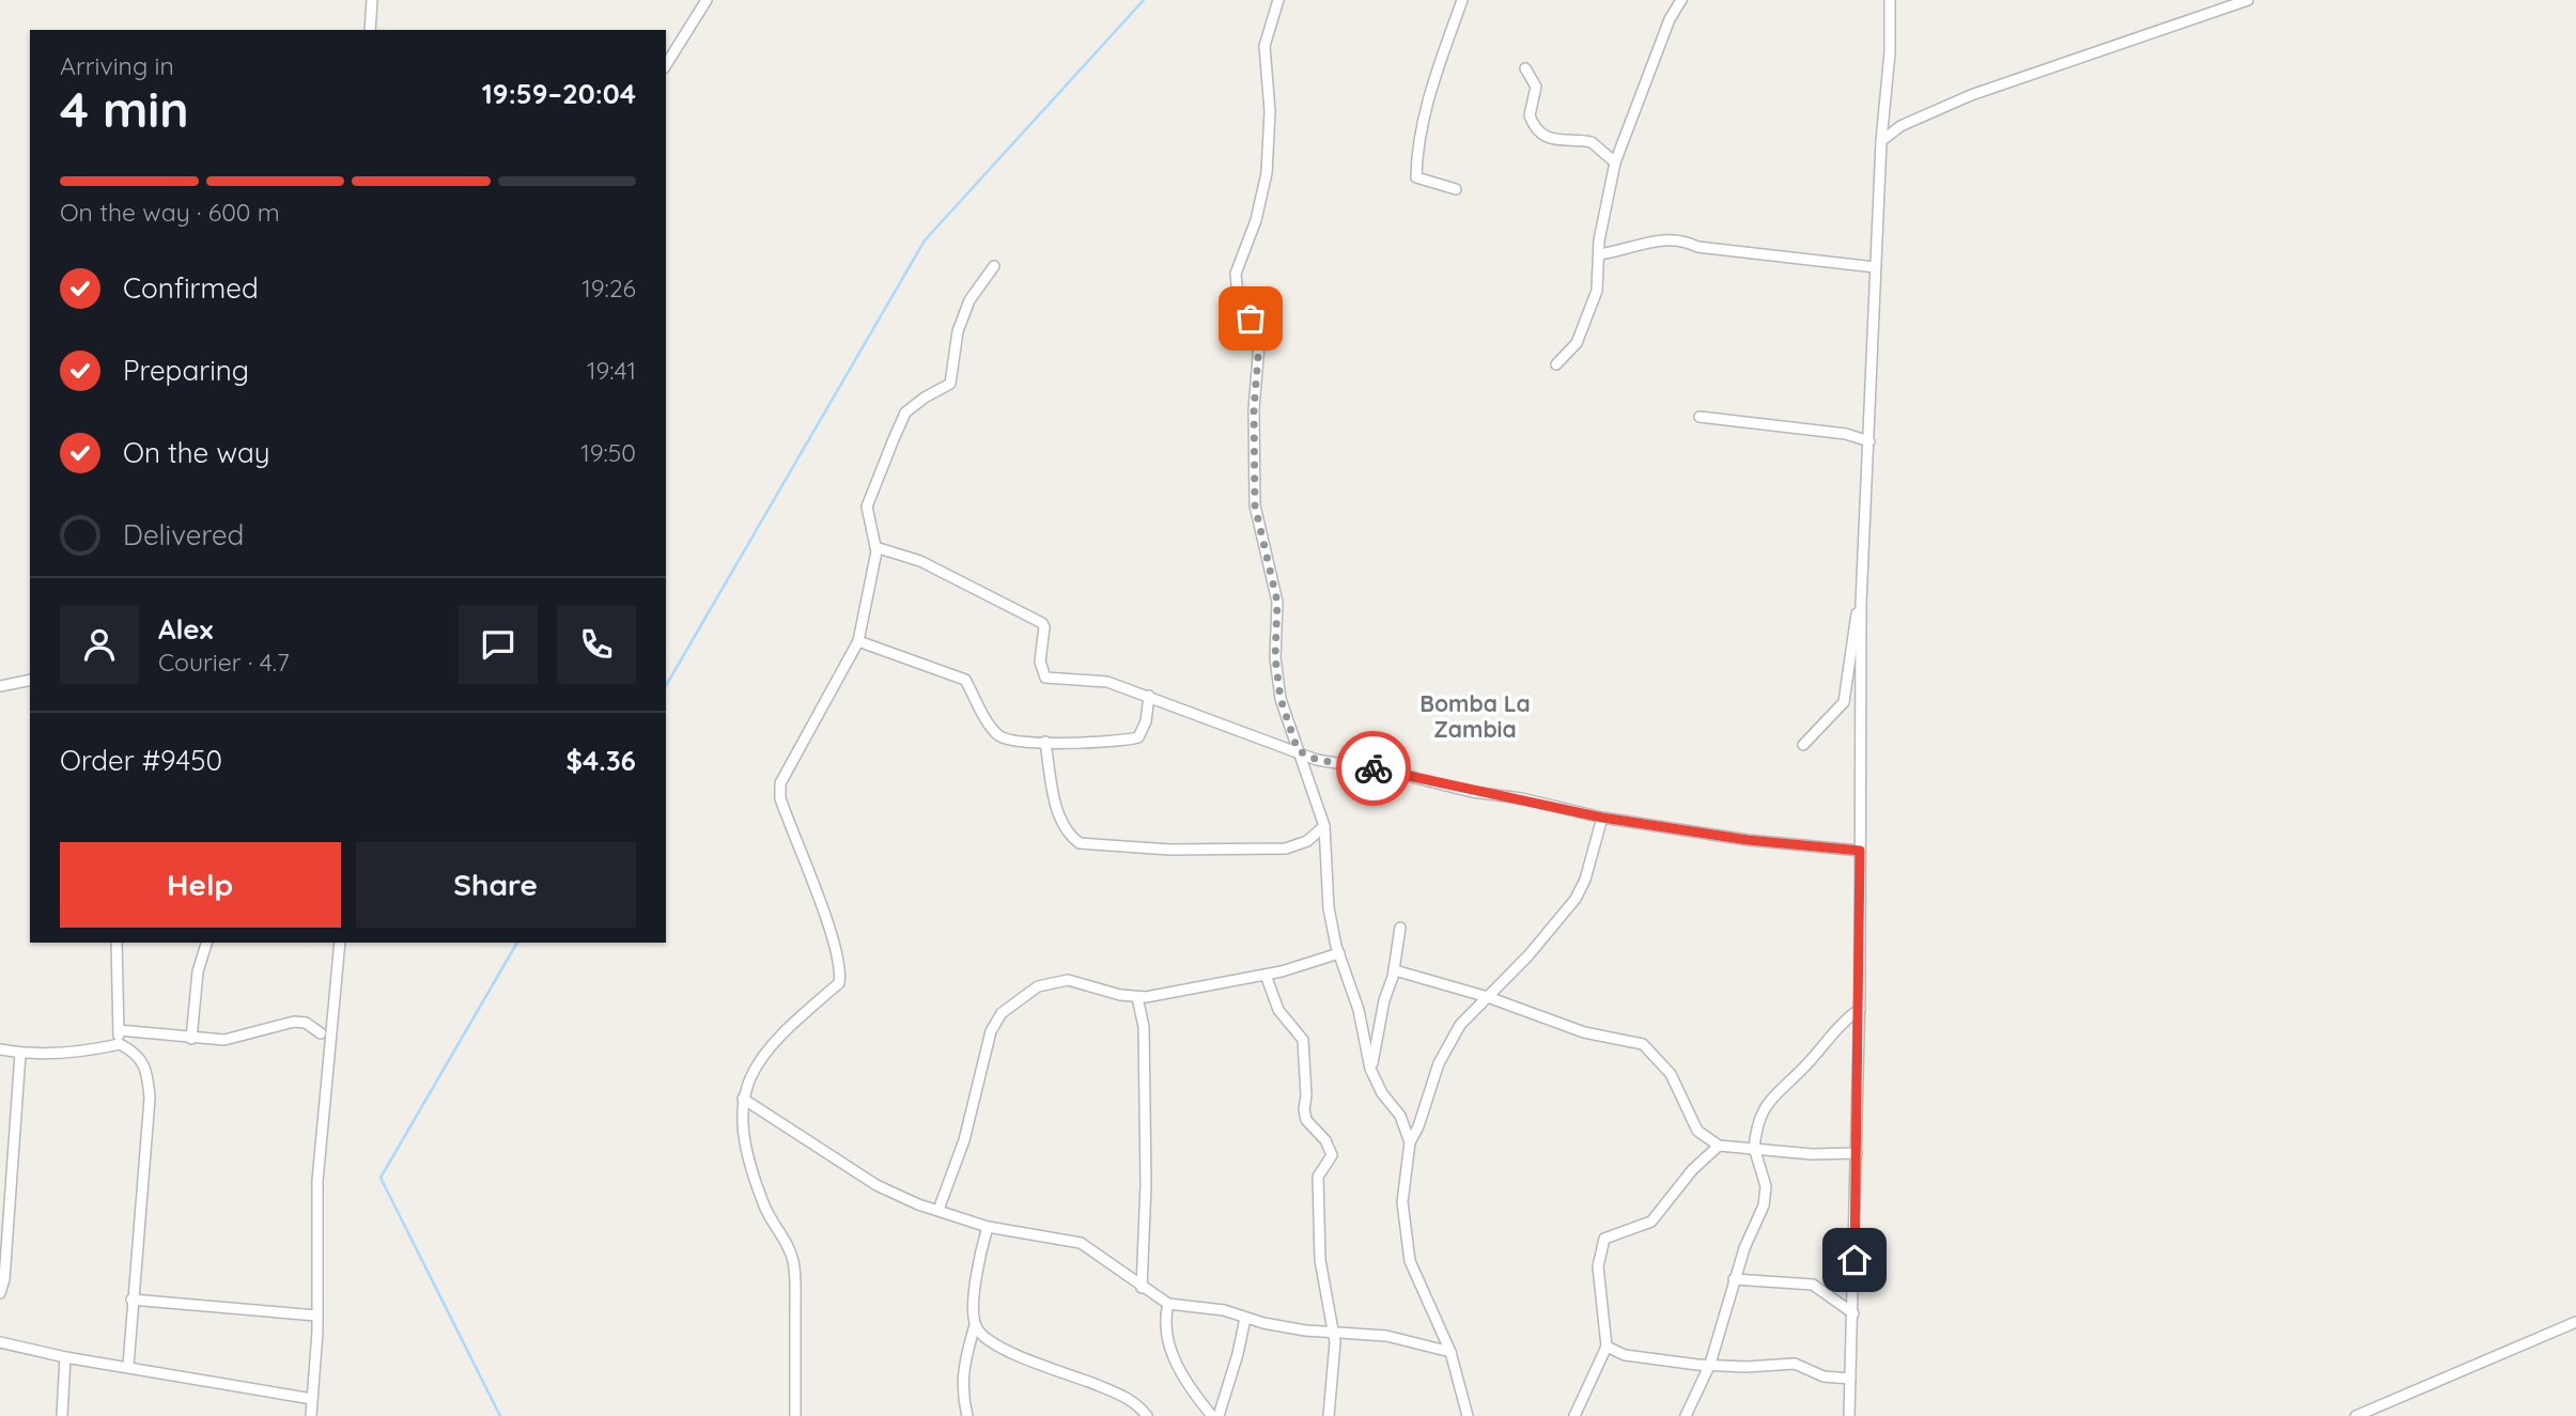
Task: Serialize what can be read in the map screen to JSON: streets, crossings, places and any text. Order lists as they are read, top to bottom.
{
  "districts": ["Bomba La Zambia"],
  "page": {
    "heading": ["4 min", "Arriving in", "19:59–20:04"],
    "panel": [
      "Alex",
      "Courier · 4.7",
      "Order #9450",
      "$4.36"
    ],
    "bar": "On the way · 600 m",
    "list": [
      ["Confirmed", "19:26"],
      ["Preparing", "19:41"],
      ["On the way", "19:50"],
      "Delivered"
    ],
    "buttons": ["Help", "Share"]
  }
}
